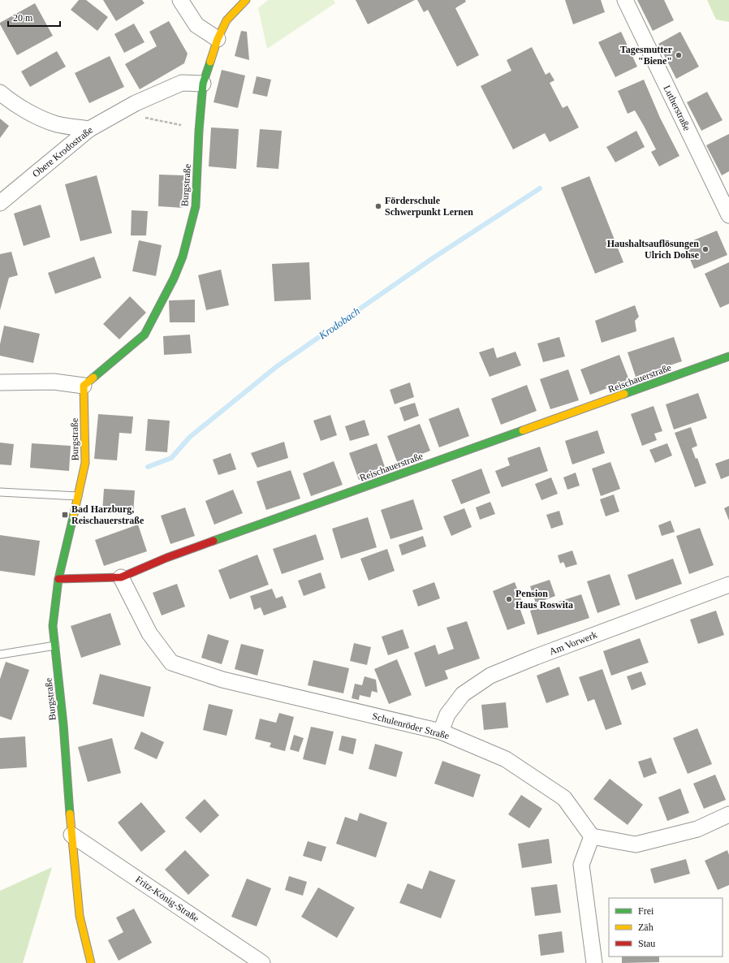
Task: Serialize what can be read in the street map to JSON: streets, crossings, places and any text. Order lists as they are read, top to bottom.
{
  "streets": {
    "street": [
      "Lutherstraße",
      "Obere Krodostraße",
      "Burgstraße",
      "Reischauerstraße",
      "Am Vorwerk",
      "Schulenröder Straße",
      "Fritz-König-Straße"
    ]
  },
  "crossings": [
    ["Obere Krodostraße", "Burgstraße"],
    ["Burgstraße", "Reischauerstraße"],
    ["Burgstraße", "Fritz-König-Straße"],
    ["Reischauerstraße", "Schulenröder Straße"],
    ["Am Vorwerk", "Schulenröder Straße"]
  ],
  "water": ["Krodobach"],
  "places": {
    "other": [
      "Tagesmutter \"Biene\"",
      "Förderschule Schwerpunkt Lernen",
      "Haushaltsauflösungen Ulrich Dohse",
      "Pension Haus Roswita"
    ],
    "transit": ["Bad Harzburg, Reischauerstraße"]
  },
  "legend": ["Frei", "Zäh", "Stau"],
  "scale_bar": "20 m"
}
